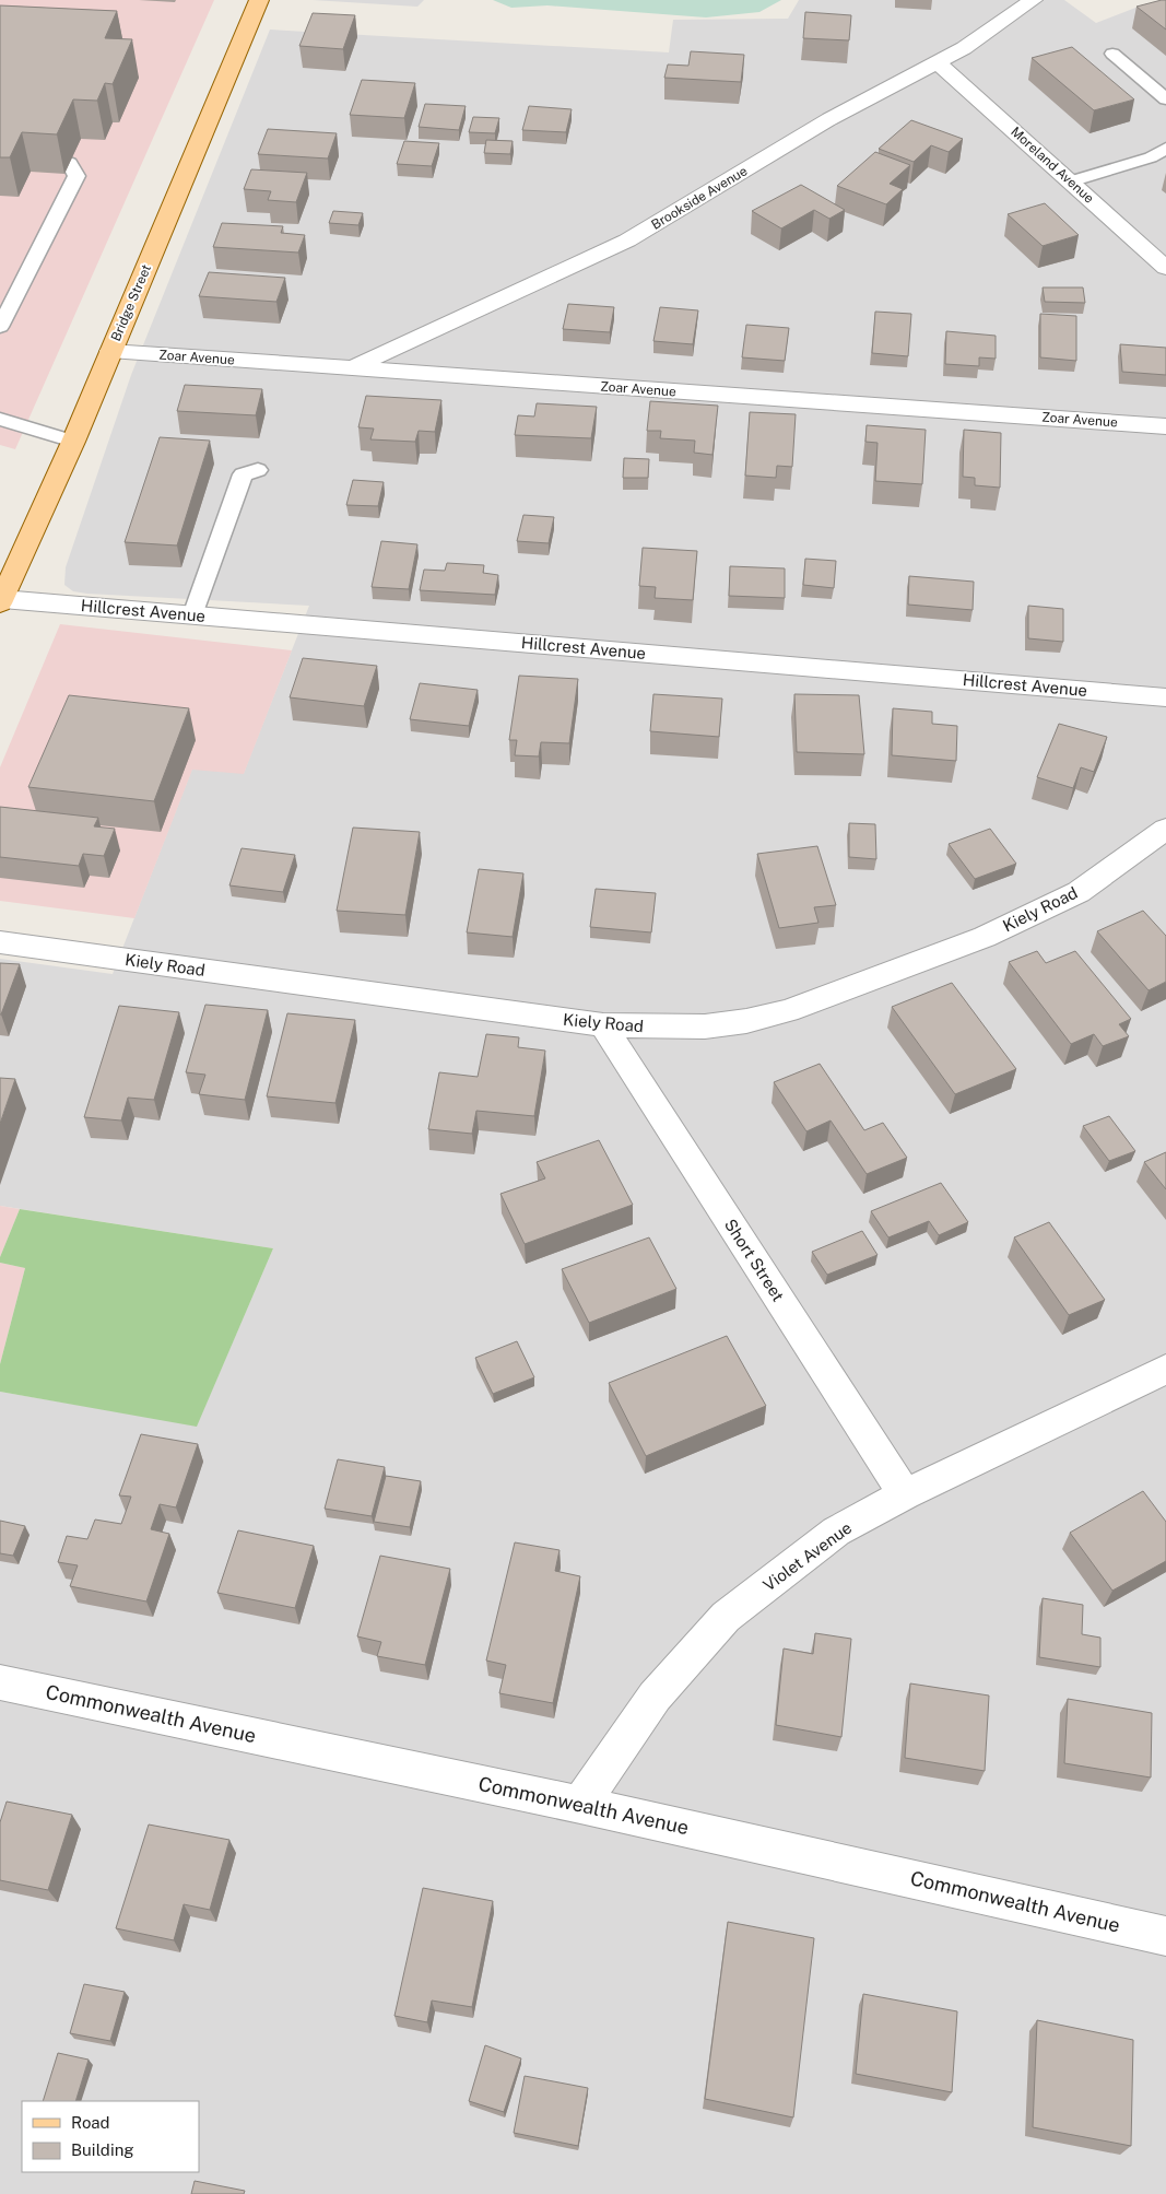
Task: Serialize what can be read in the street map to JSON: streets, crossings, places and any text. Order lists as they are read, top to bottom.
{
  "streets": {
    "main road": ["Bridge Street"],
    "street": [
      "Moreland Avenue",
      "Brookside Avenue",
      "Zoar Avenue",
      "Hillcrest Avenue",
      "Kiely Road",
      "Short Street",
      "Violet Avenue",
      "Commonwealth Avenue"
    ]
  },
  "crossings": [
    ["Moreland Avenue", "Brookside Avenue"],
    ["Brookside Avenue", "Zoar Avenue"],
    ["Bridge Street", "Zoar Avenue"],
    ["Bridge Street", "Hillcrest Avenue"],
    ["Kiely Road", "Short Street"],
    ["Short Street", "Violet Avenue"],
    ["Violet Avenue", "Commonwealth Avenue"]
  ],
  "legend": ["Road", "Building"]
}
